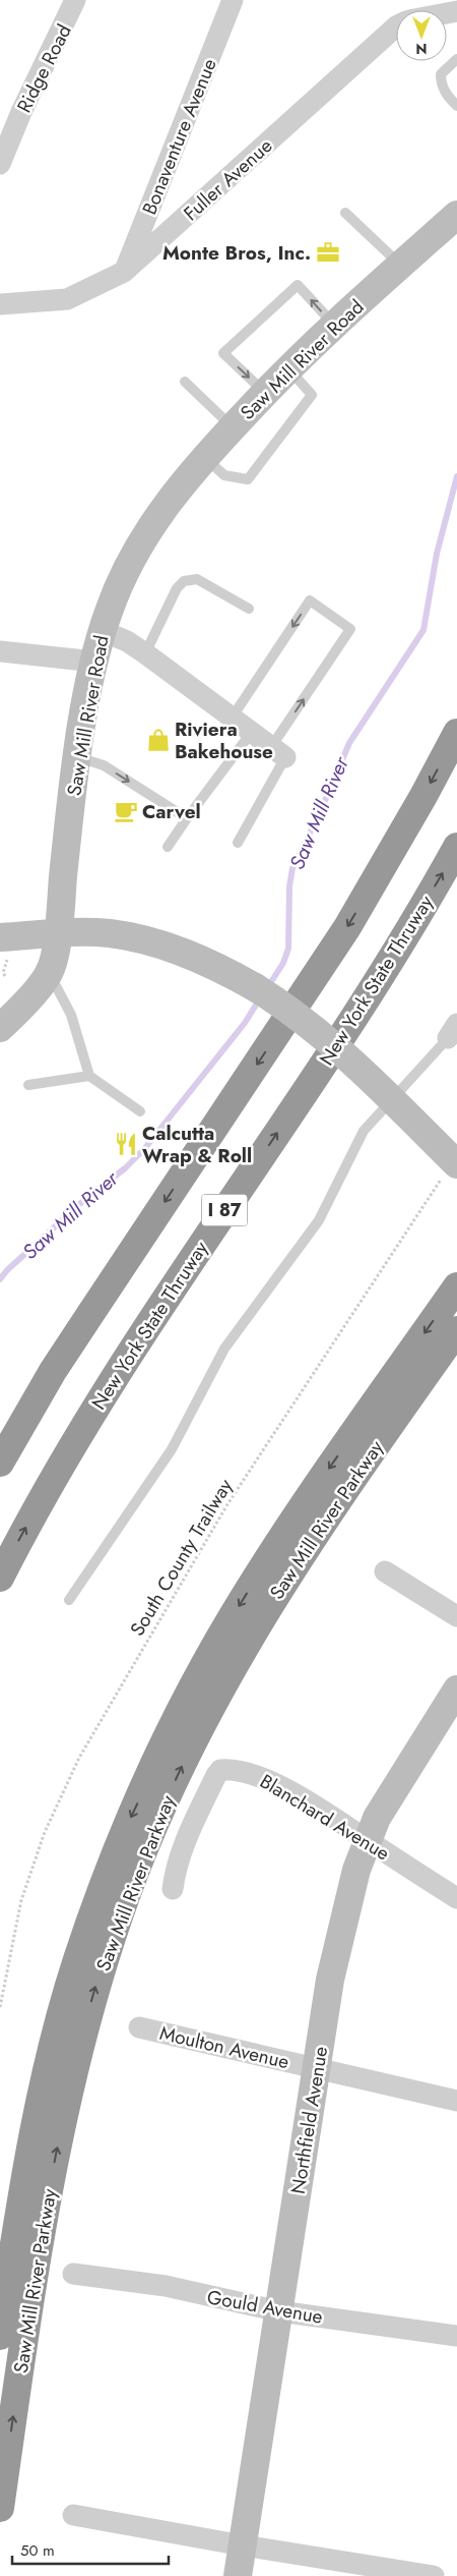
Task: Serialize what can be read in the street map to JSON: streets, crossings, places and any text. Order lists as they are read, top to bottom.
{
  "streets": {
    "highway": ["New York State Thruway", "I 87", "Saw Mill River Parkway"],
    "main road": ["Saw Mill River Road", "Northfield Avenue"],
    "street": [
      "Ridge Road",
      "Bonaventure Avenue",
      "Fuller Avenue",
      "Blanchard Avenue",
      "Moulton Avenue",
      "Gould Avenue"
    ],
    "path": ["South County Trailway"]
  },
  "crossings": [
    ["Bonaventure Avenue", "Fuller Avenue"],
    ["Blanchard Avenue", "Northfield Avenue"],
    ["Moulton Avenue", "Northfield Avenue"],
    ["Northfield Avenue", "Gould Avenue"]
  ],
  "water": ["Saw Mill River"],
  "places": {
    "office": ["Monte Bros, Inc."],
    "shop": ["Riviera Bakehouse"],
    "cafe": ["Carvel"],
    "restaurant": ["Calcutta Wrap & Roll"]
  },
  "scale_bar": "50 m",
  "north": "bottom"
}
